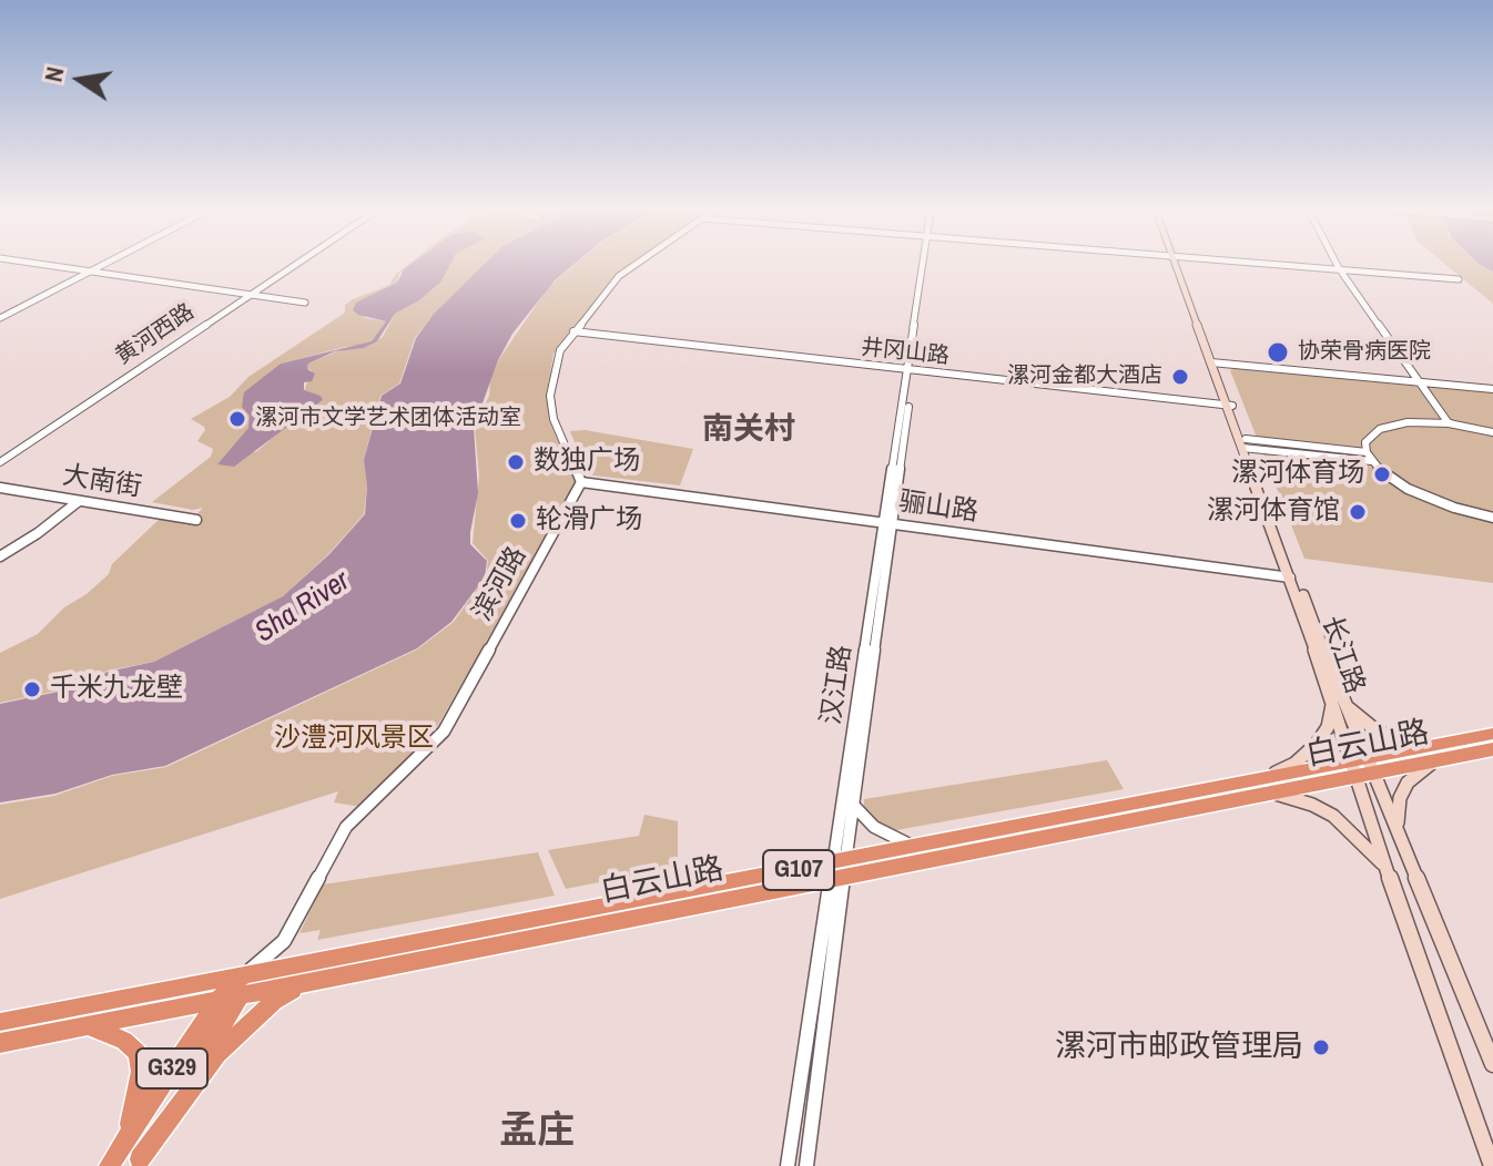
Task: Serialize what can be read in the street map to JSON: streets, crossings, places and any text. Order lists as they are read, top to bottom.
{
  "streets": {
    "highway": ["白云山路", "G107", "G329"],
    "main road": ["长江路"],
    "street": [
      "黄河西路",
      "井冈山路",
      "大南街",
      "骊山路",
      "滨河路",
      "汉江路"
    ]
  },
  "crossings": [
    ["井冈山路", "长江路"],
    ["井冈山路", "汉江路"],
    ["骊山路", "滨河路"],
    ["骊山路", "长江路"],
    ["骊山路", "汉江路"],
    ["滨河路", "白云山路"],
    ["滨河路", "G329"],
    ["长江路", "白云山路"],
    ["汉江路", "白云山路"],
    ["白云山路", "G329"]
  ],
  "districts": ["南关村", "孟庄"],
  "water": ["Sha River"],
  "parks": ["沙澧河风景区"],
  "places": [
    "协荣骨病医院",
    "漯河金都大酒店",
    "漯河市文学艺术团体活动室",
    "数独广场",
    "漯河体育场",
    "漯河体育馆",
    "轮滑广场",
    "千米九龙壁",
    "漯河市邮政管理局"
  ],
  "north": "left"
}
